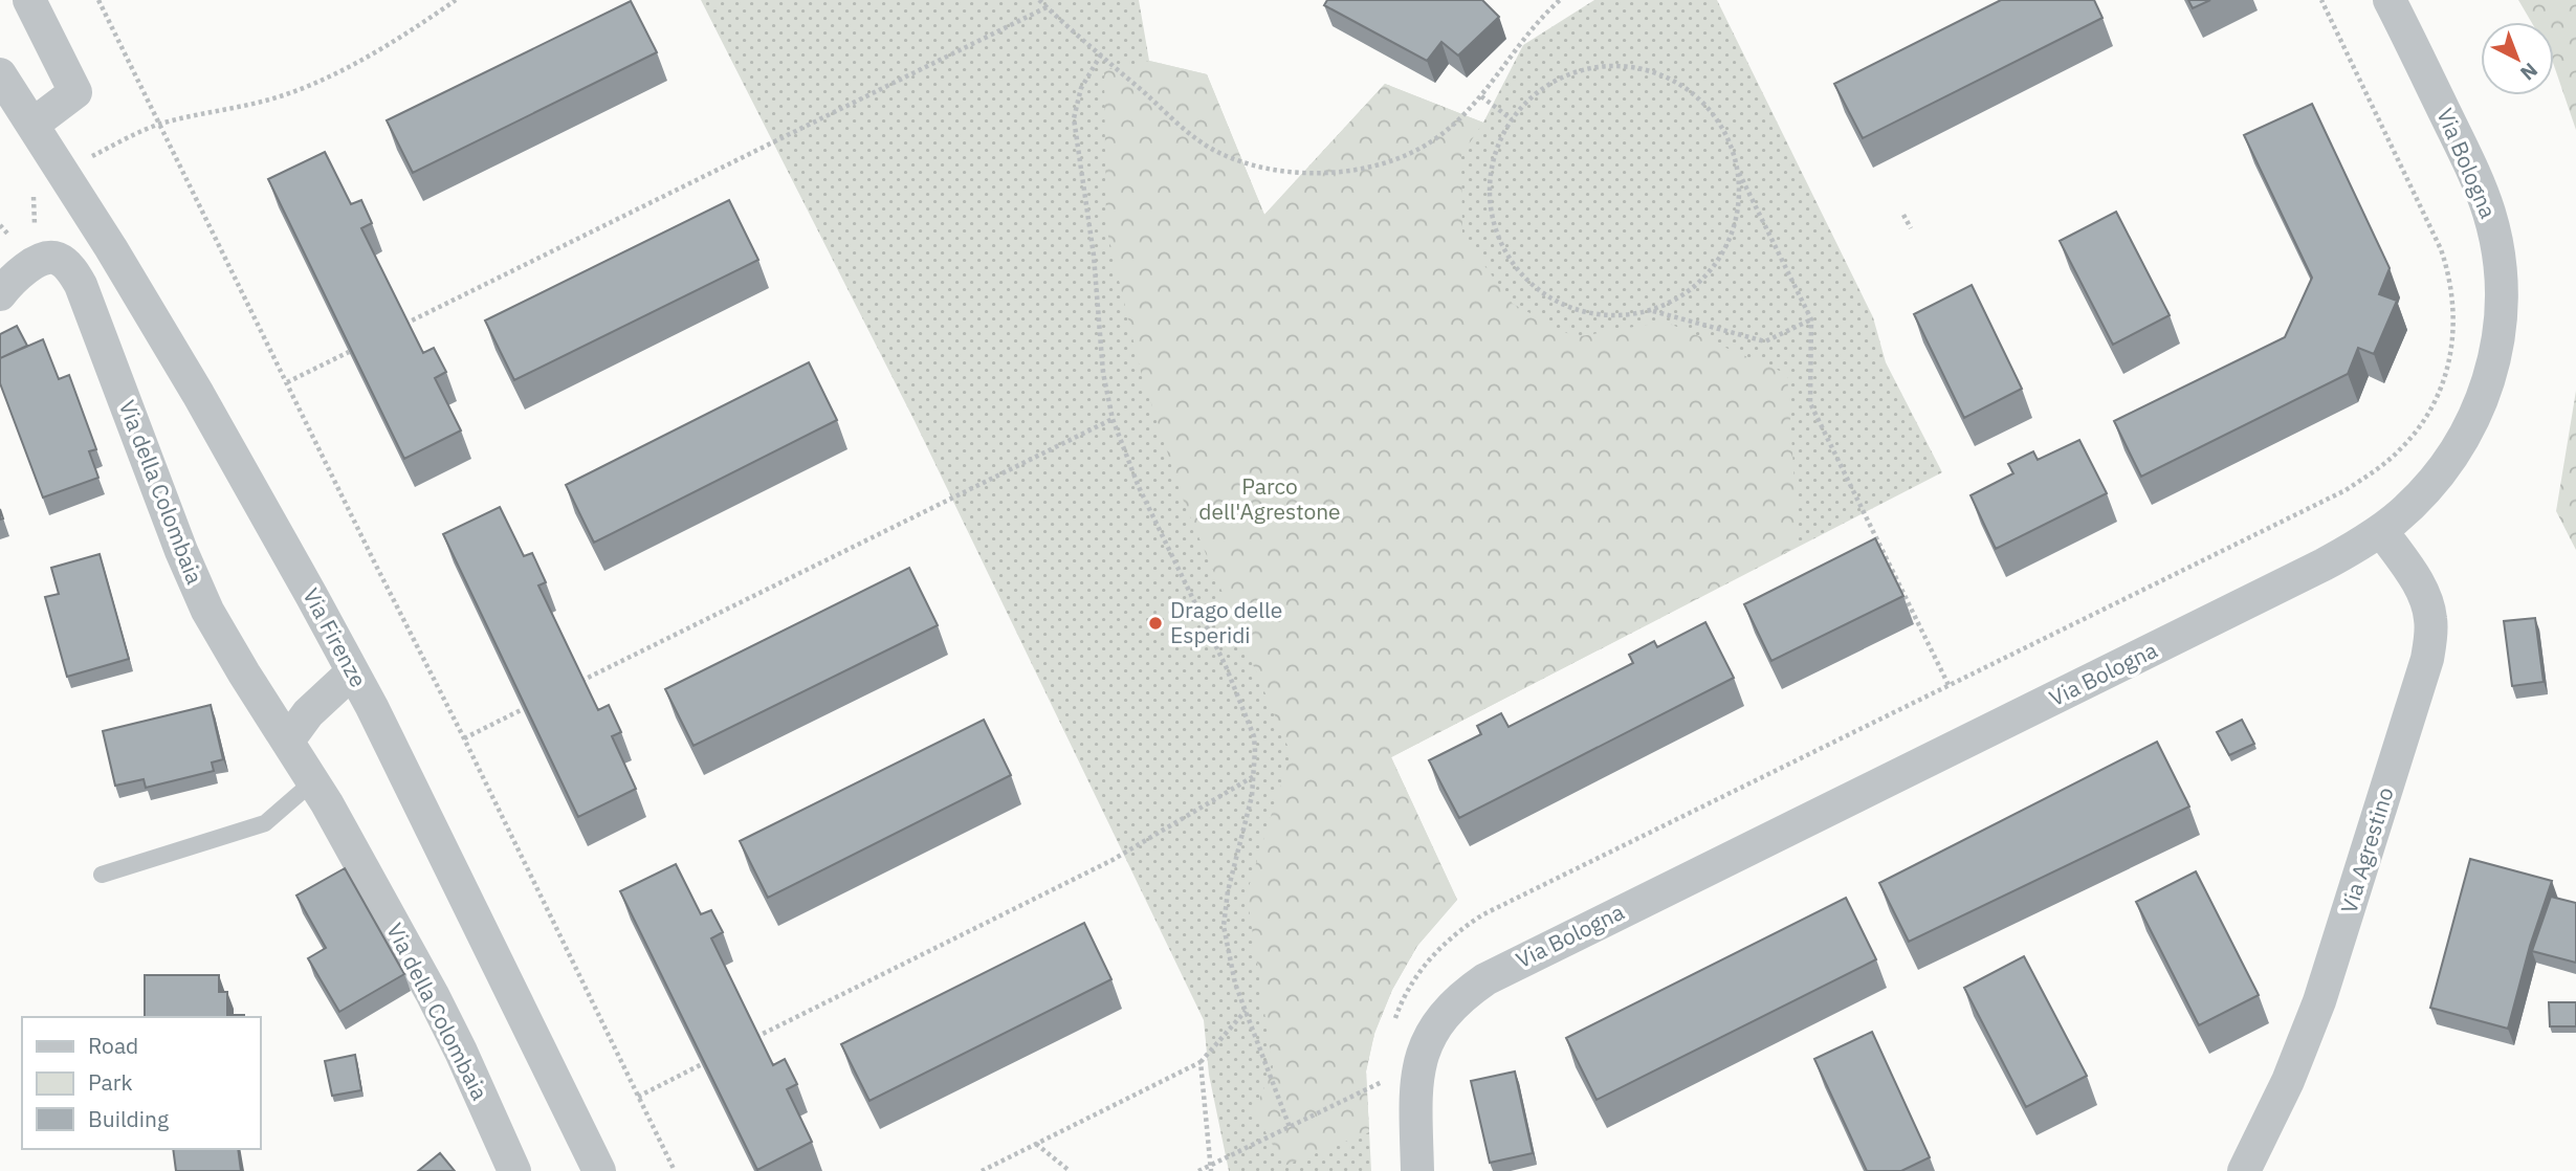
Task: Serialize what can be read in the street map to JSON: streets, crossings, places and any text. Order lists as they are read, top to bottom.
{
  "streets": {
    "street": [
      "Via Bologna",
      "Via della Colombaia",
      "Via Firenze",
      "Via Agrestino"
    ]
  },
  "crossings": [
    ["Via Bologna", "Via Agrestino"]
  ],
  "parks": ["Parco dell'Agrestone"],
  "places": ["Drago delle Esperidi"],
  "legend": ["Road", "Park", "Building"],
  "north": "bottom right"
}
